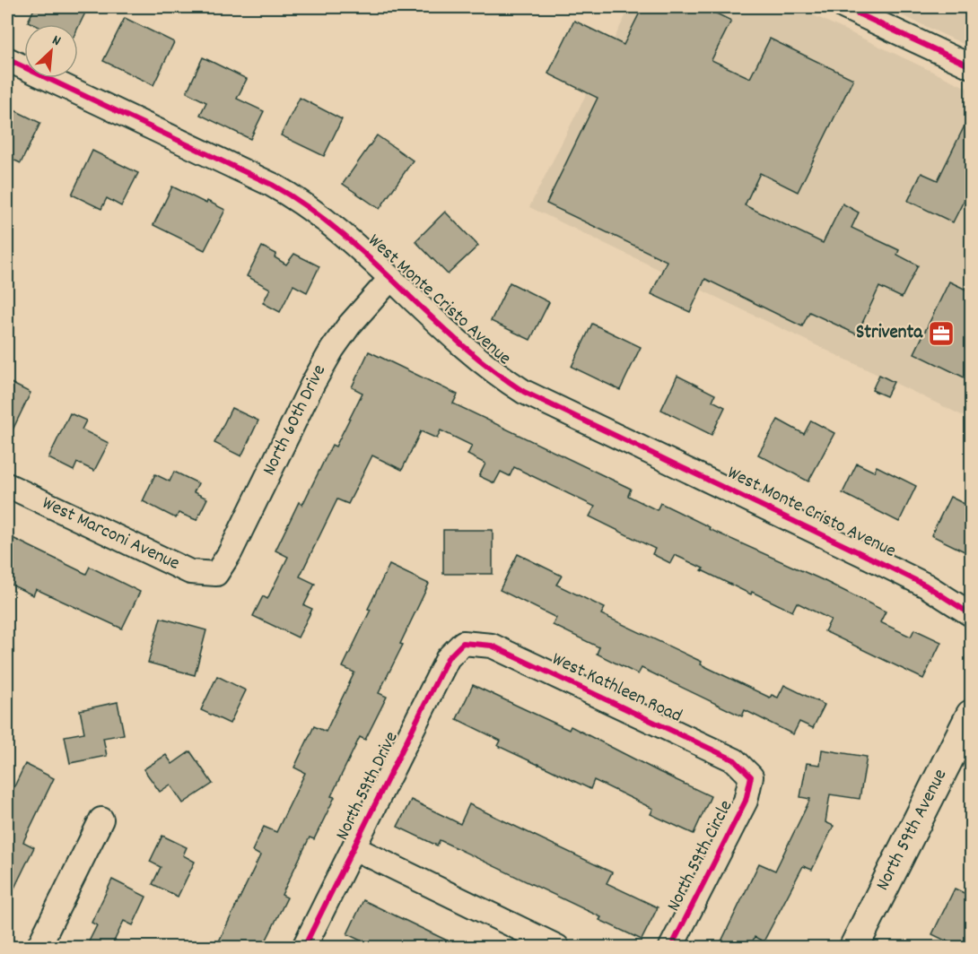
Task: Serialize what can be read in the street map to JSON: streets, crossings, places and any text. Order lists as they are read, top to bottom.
{
  "streets": {
    "main road": ["North 59th Avenue"],
    "street": [
      "West Monte Cristo Avenue",
      "North 60th Drive",
      "West Marconi Avenue",
      "West Kathleen Road",
      "North 59th Drive",
      "North 59th Circle"
    ]
  },
  "crossings": [
    ["West Monte Cristo Avenue", "North 60th Drive"],
    ["North 60th Drive", "West Marconi Avenue"],
    ["West Kathleen Road", "North 59th Drive"],
    ["West Kathleen Road", "North 59th Circle"]
  ],
  "places": {
    "office": ["Striventa"]
  },
  "north": "top right"
}
